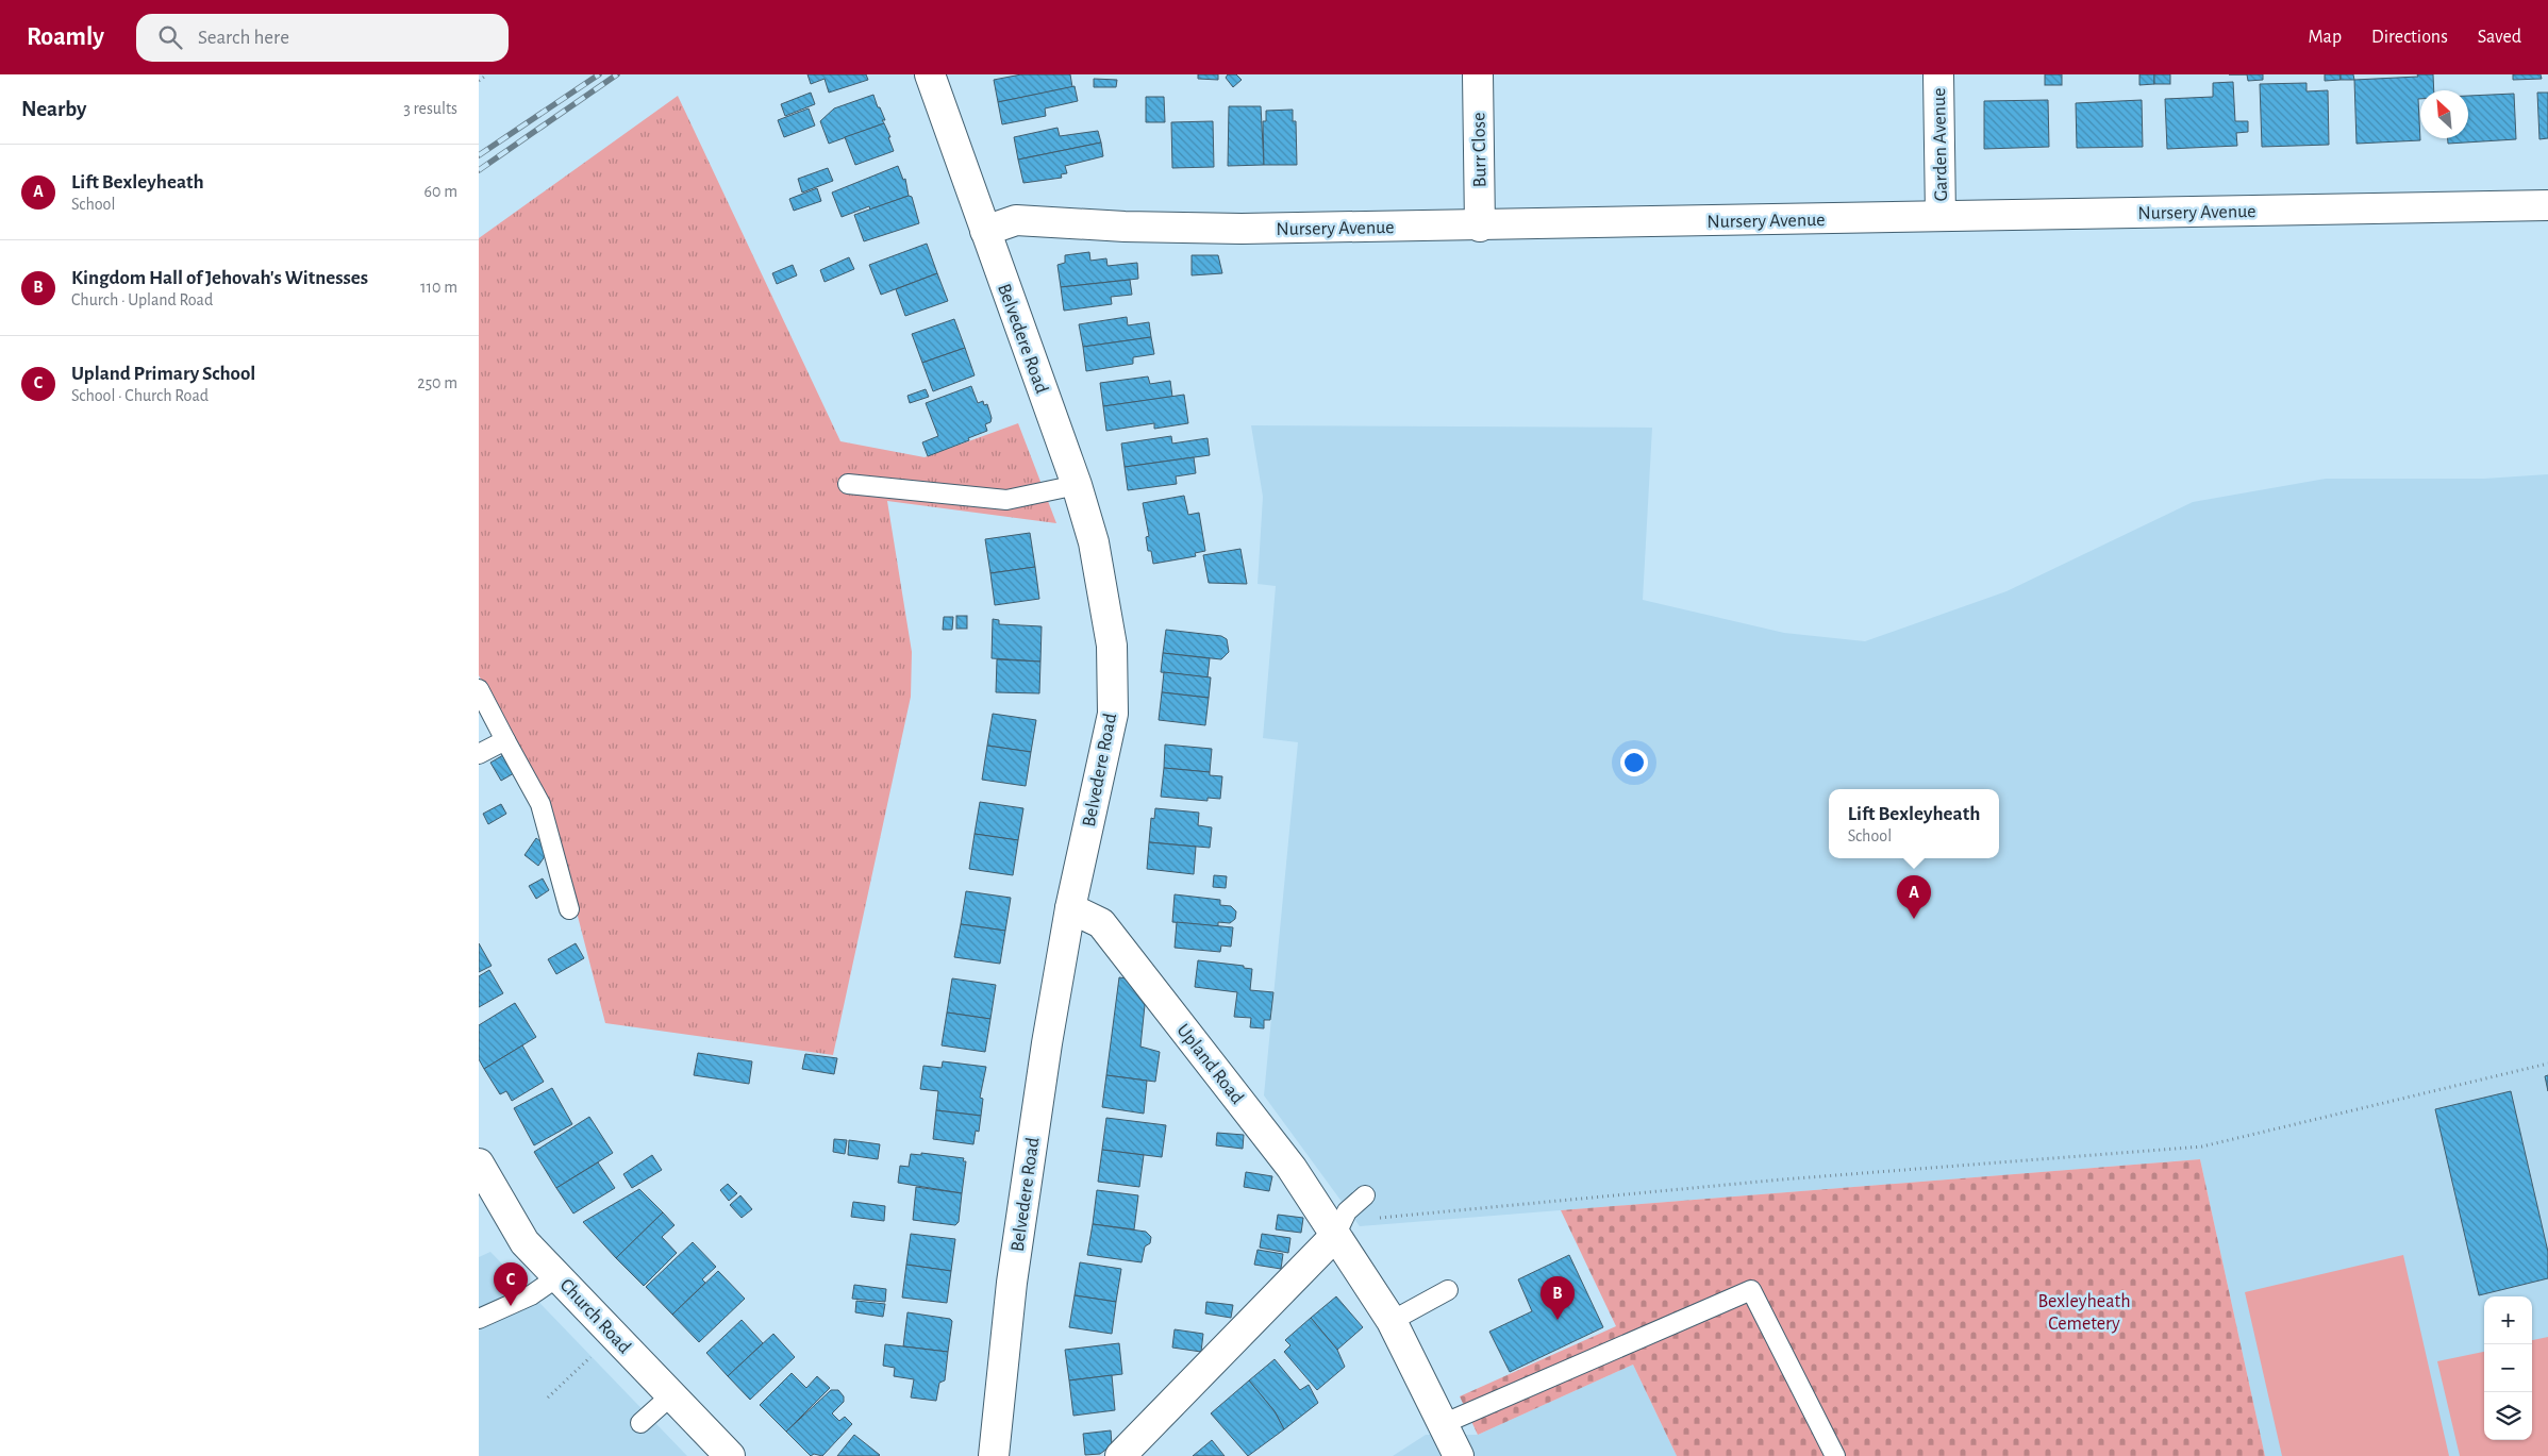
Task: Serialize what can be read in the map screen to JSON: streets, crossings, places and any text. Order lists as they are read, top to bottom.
{
  "streets": {
    "street": [
      "Garden Avenue",
      "Burr Close",
      "Nursery Avenue",
      "Belvedere Road",
      "Upland Road",
      "Church Road"
    ]
  },
  "crossings": [
    ["Garden Avenue", "Nursery Avenue"],
    ["Burr Close", "Nursery Avenue"],
    ["Nursery Avenue", "Belvedere Road"],
    ["Belvedere Road", "Upland Road"]
  ],
  "parks": ["Bexleyheath Cemetery"],
  "north": "top left",
  "page": {
    "header": "Roamly",
    "search": "Search here",
    "nav": ["Map", "Directions", "Saved"],
    "heading": ["Nearby", "3 results"],
    "list": [
      {
        "mark": "A",
        "name": "Lift Bexleyheath",
        "note": "School",
        "value": "60 m"
      },
      {
        "mark": "B",
        "name": "Kingdom Hall of Jehovah's Witnesses",
        "note": "Church · Upland Road",
        "value": "110 m"
      },
      {
        "mark": "C",
        "name": "Upland Primary School",
        "note": "School · Church Road",
        "value": "250 m"
      }
    ],
    "popup": ["Lift Bexleyheath", "School"],
    "pins": ["A", "C", "B"],
    "map_buttons": ["+", "−"]
  }
}
